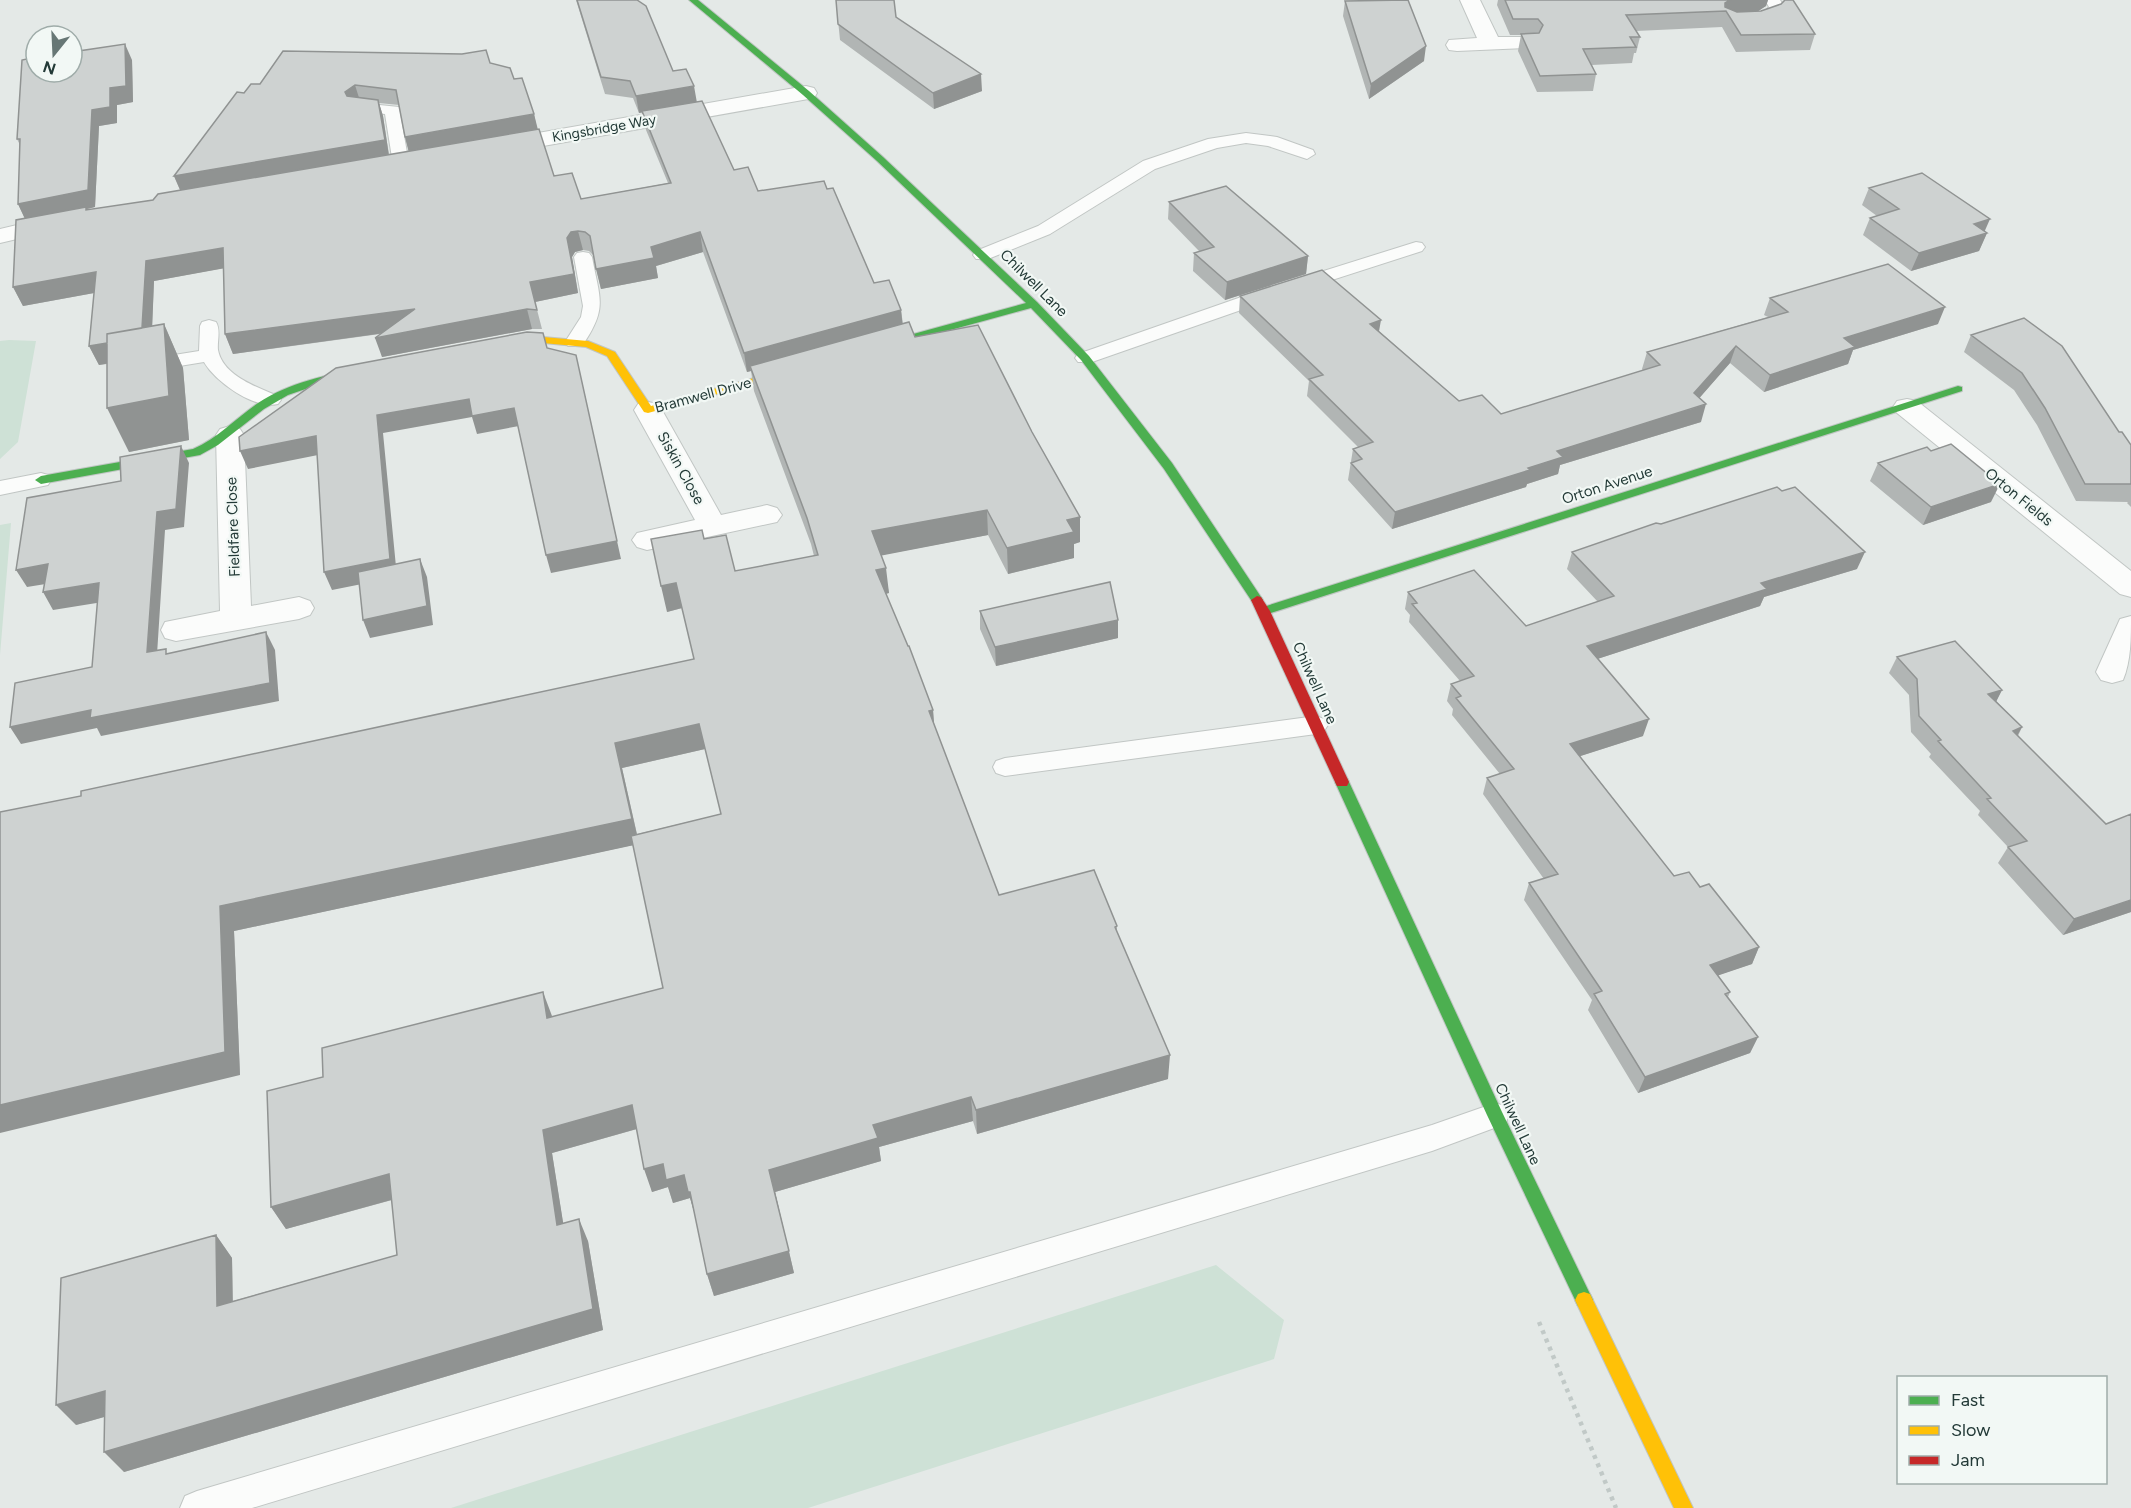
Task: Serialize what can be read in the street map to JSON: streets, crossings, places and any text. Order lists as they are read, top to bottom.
{
  "streets": {
    "street": [
      "Kingsbridge Way",
      "Chilwell Lane",
      "Bramwell Drive",
      "Siskin Close",
      "Orton Avenue",
      "Orton Fields",
      "Fieldfare Close"
    ]
  },
  "crossings": [
    ["Kingsbridge Way", "Chilwell Lane"],
    ["Chilwell Lane", "Orton Avenue"],
    ["Bramwell Drive", "Siskin Close"],
    ["Orton Avenue", "Orton Fields"]
  ],
  "legend": ["Fast", "Slow", "Jam"],
  "north": "bottom"
}
